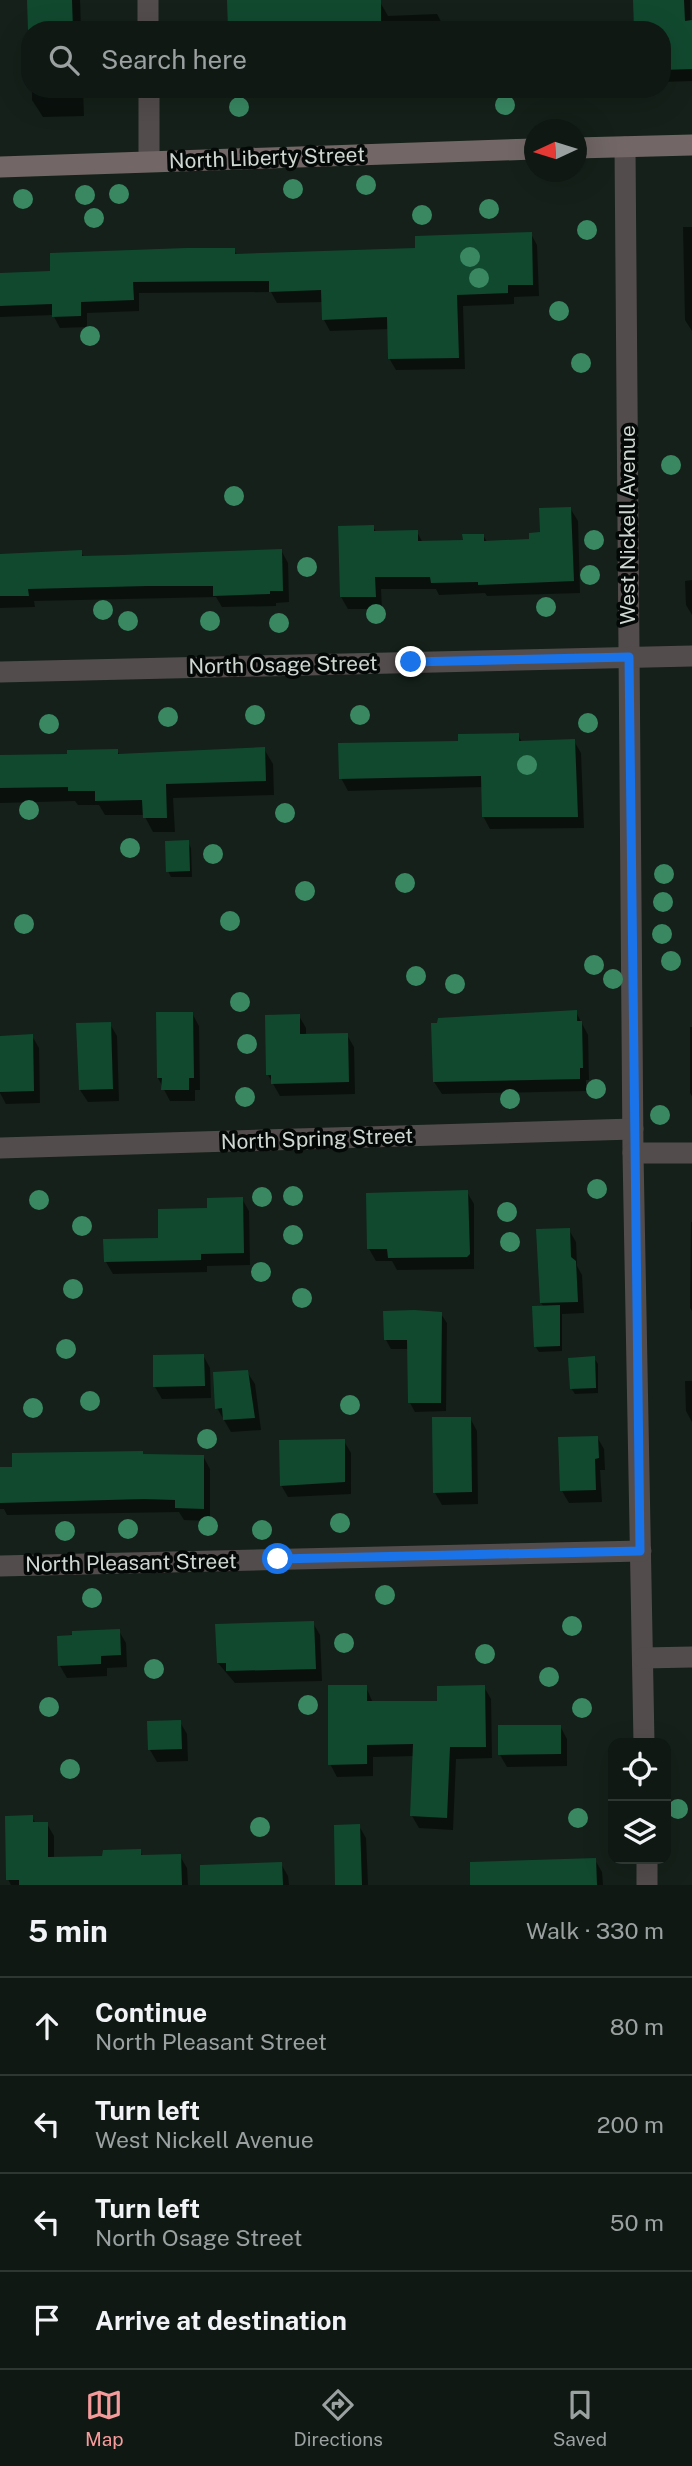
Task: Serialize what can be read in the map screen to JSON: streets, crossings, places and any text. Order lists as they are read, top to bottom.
{
  "streets": {
    "main road": ["North Liberty Street"],
    "street": [
      "West Nickell Avenue",
      "North Osage Street",
      "North Spring Street",
      "North Pleasant Street"
    ]
  },
  "crossings": [
    ["West Nickell Avenue", "North Osage Street"],
    ["West Nickell Avenue", "North Spring Street"],
    ["West Nickell Avenue", "North Pleasant Street"]
  ],
  "north": "left",
  "page": {
    "search": "Search here",
    "heading": ["5 min", "Walk · 330 m"],
    "list": [
      ["Continue", "North Pleasant Street", "80 m"],
      ["Turn left", "West Nickell Avenue", "200 m"],
      ["Turn left", "North Osage Street", "50 m"],
      "Arrive at destination"
    ],
    "nav": ["Map", "Directions", "Saved"]
  }
}
